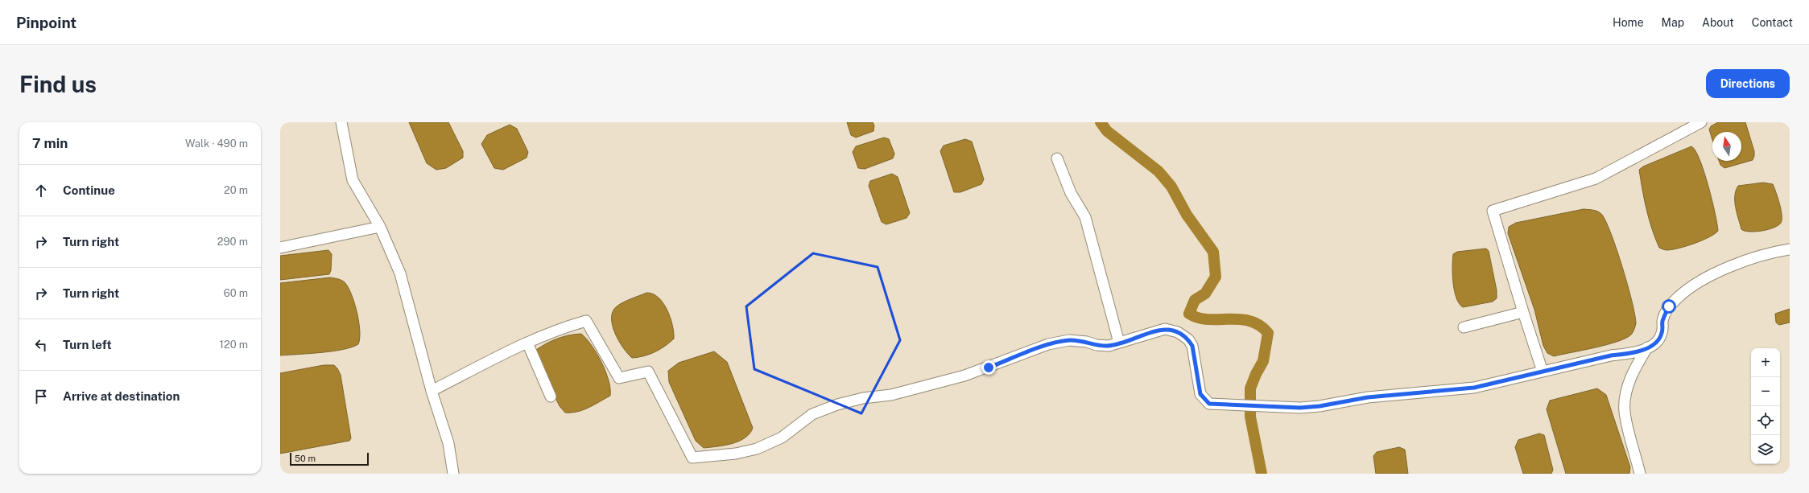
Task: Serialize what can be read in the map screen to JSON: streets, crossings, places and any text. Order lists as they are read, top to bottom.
{
  "scale_bar": "50 m",
  "north": "top",
  "page": {
    "header": "Pinpoint",
    "nav": [
      "Home",
      "Map",
      "About",
      "Contact"
    ],
    "buttons": "Directions",
    "title": "Find us",
    "heading": ["7 min", "Walk · 490 m"],
    "list": [
      ["Continue", "20 m"],
      ["Turn right", "290 m"],
      ["Turn right", "60 m"],
      ["Turn left", "120 m"],
      "Arrive at destination"
    ],
    "map_buttons": ["+", "−"],
    "scale": "50 m"
  }
}
